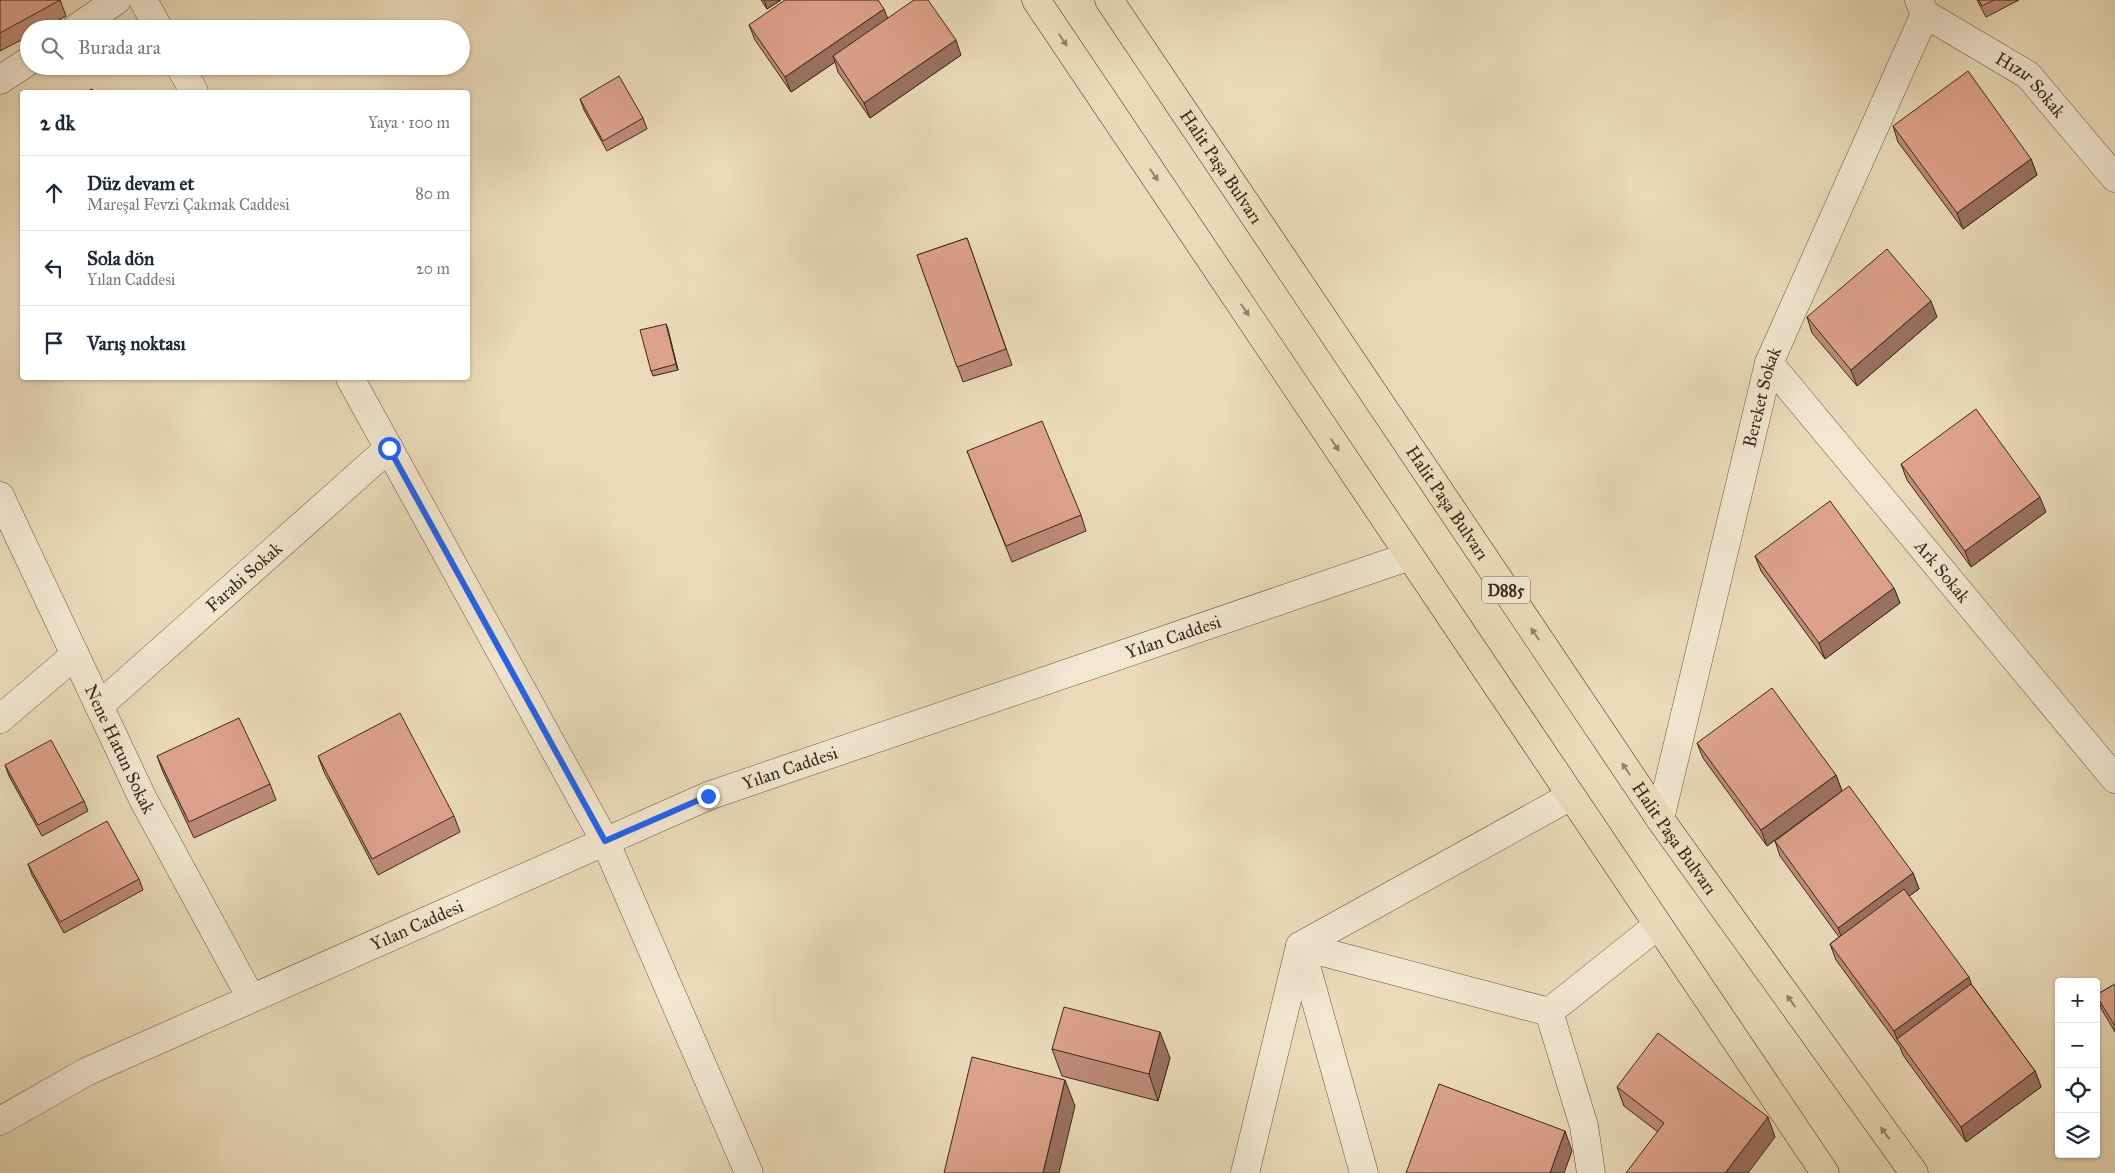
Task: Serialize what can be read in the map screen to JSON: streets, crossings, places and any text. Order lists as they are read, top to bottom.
{
  "streets": {
    "highway": ["Halit Paşa Bulvarı", "D885"],
    "street": [
      "Hızır Sokak",
      "Bereket Sokak",
      "Ark Sokak",
      "Farabi Sokak",
      "Yılan Caddesi",
      "Nene Hatun Sokak"
    ]
  },
  "crossings": [
    ["Hızır Sokak", "Bereket Sokak"],
    ["Halit Paşa Bulvarı", "Bereket Sokak"],
    ["Bereket Sokak", "Ark Sokak"],
    ["Farabi Sokak", "Nene Hatun Sokak"],
    ["Yılan Caddesi", "Nene Hatun Sokak"]
  ],
  "page": {
    "search": "Burada ara",
    "heading": ["2 dk", "Yaya · 100 m"],
    "list": [
      ["Düz devam et", "Mareşal Fevzi Çakmak Caddesi", "80 m"],
      ["Sola dön", "Yılan Caddesi", "20 m"],
      "Varış noktası"
    ],
    "map_buttons": ["+", "−"]
  }
}
